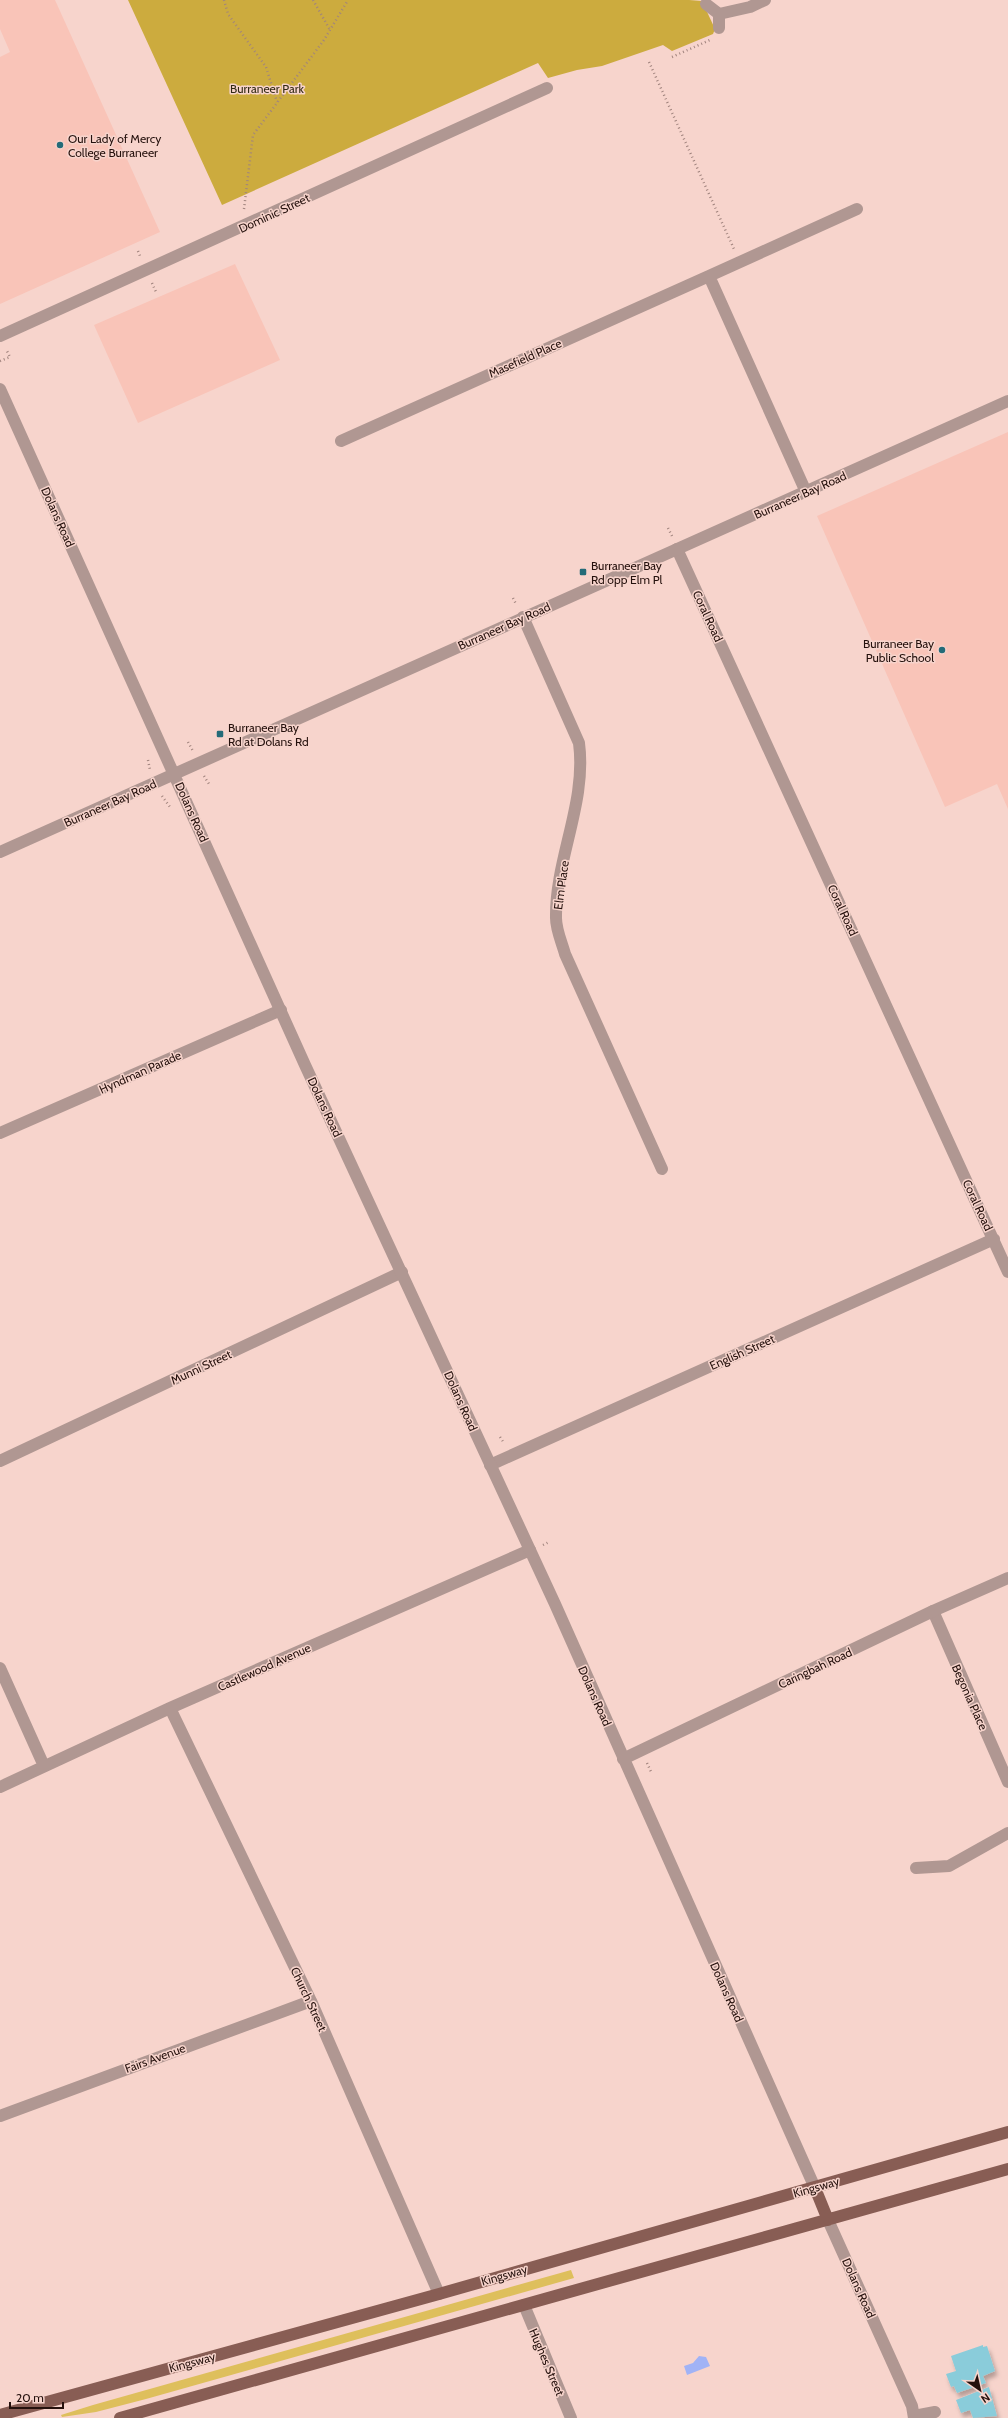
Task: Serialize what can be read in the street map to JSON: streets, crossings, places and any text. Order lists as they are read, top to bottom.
{
  "streets": {
    "main road": ["Dolans Road", "Kingsway"],
    "street": [
      "Dominic Street",
      "Masefield Place",
      "Burraneer Bay Road",
      "Coral Road",
      "Elm Place",
      "Hyndman Parade",
      "English Street",
      "Munni Street",
      "Castlewood Avenue",
      "Caringbah Road",
      "Begonia Place",
      "Church Street",
      "Fairs Avenue",
      "Hughes Street"
    ]
  },
  "crossings": [
    ["Burraneer Bay Road", "Dolans Road"],
    ["Burraneer Bay Road", "Coral Road"],
    ["Burraneer Bay Road", "Elm Place"],
    ["Dolans Road", "Hyndman Parade"],
    ["Dolans Road", "English Street"],
    ["Dolans Road", "Munni Street"],
    ["Dolans Road", "Castlewood Avenue"],
    ["Dolans Road", "Caringbah Road"],
    ["Dolans Road", "Kingsway"],
    ["Coral Road", "English Street"],
    ["Castlewood Avenue", "Church Street"],
    ["Caringbah Road", "Begonia Place"],
    ["Church Street", "Fairs Avenue"],
    ["Church Street", "Kingsway"]
  ],
  "parks": ["Burraneer Park"],
  "places": {
    "other": ["Our Lady of Mercy College Burraneer", "Burraneer Bay Public School"],
    "transit": ["Burraneer Bay Rd opp Elm Pl", "Burraneer Bay Rd at Dolans Rd"]
  },
  "scale_bar": "20 m",
  "north": "bottom right"
}
